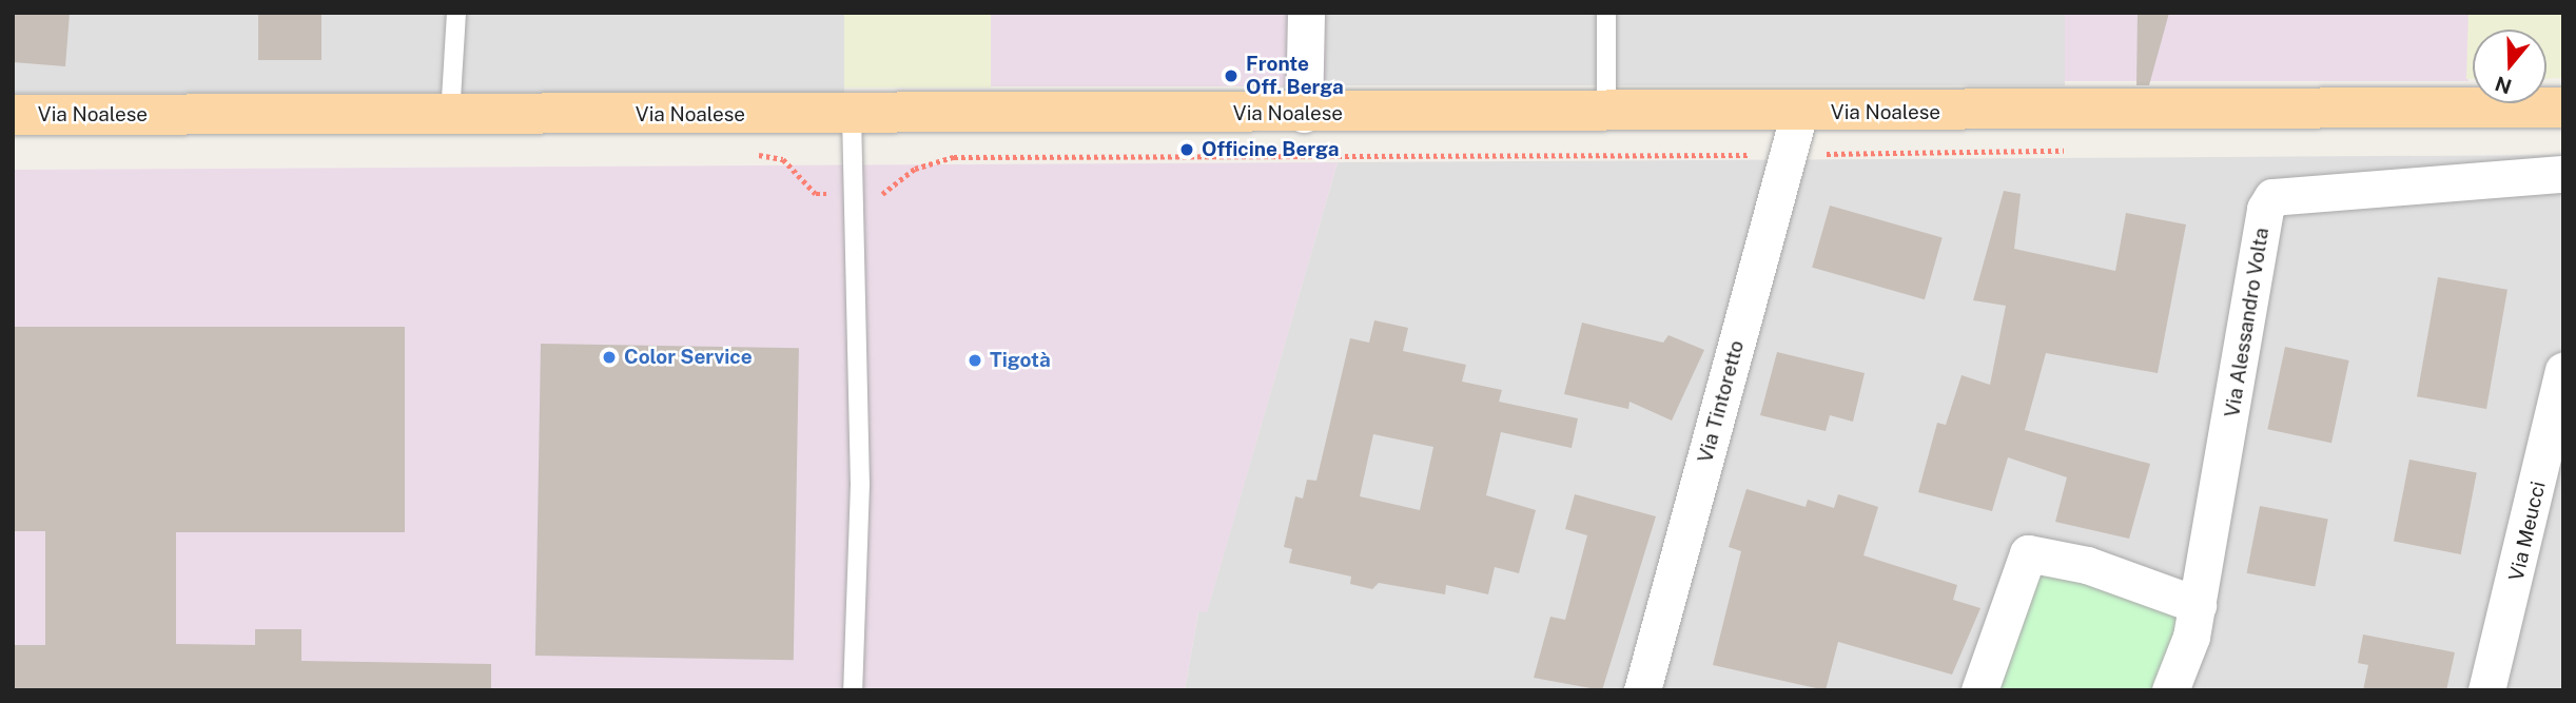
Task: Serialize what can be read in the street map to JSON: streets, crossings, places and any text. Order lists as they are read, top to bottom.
{
  "streets": {
    "main road": ["Via Noalese"],
    "street": ["Via Alessandro Volta", "Via Tintoretto", "Via Meucci"]
  },
  "crossings": [
    ["Via Noalese", "Via Tintoretto"]
  ],
  "places": [
    "Fronte Off. Berga",
    "Officine Berga",
    "Color Service",
    "Tigotà"
  ],
  "north": "bottom"
}
